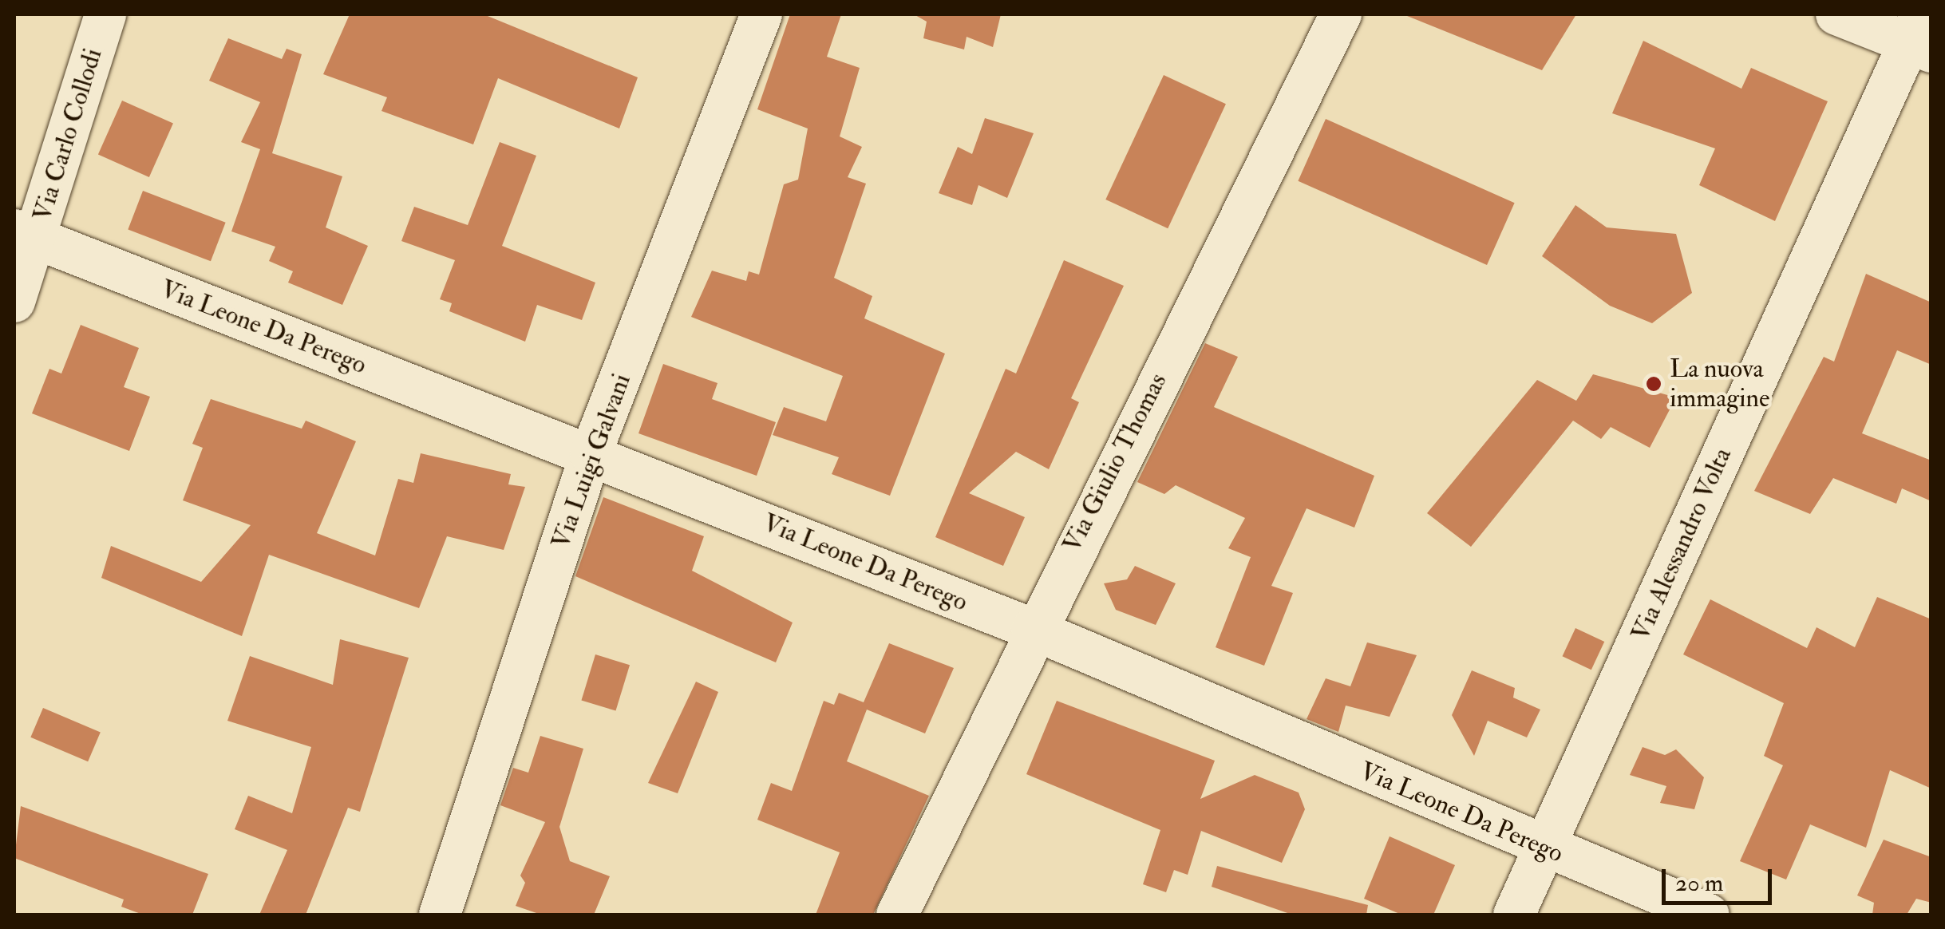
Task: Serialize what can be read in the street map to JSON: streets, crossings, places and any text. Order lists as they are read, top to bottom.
{
  "streets": {
    "street": [
      "Via Carlo Collodi",
      "Via Leone Da Perego",
      "Via Luigi Galvani",
      "Via Giulio Thomas",
      "Via Alessandro Volta"
    ]
  },
  "crossings": [
    ["Via Carlo Collodi", "Via Leone Da Perego"],
    ["Via Leone Da Perego", "Via Luigi Galvani"],
    ["Via Leone Da Perego", "Via Giulio Thomas"],
    ["Via Leone Da Perego", "Via Alessandro Volta"]
  ],
  "places": ["La nuova immagine"],
  "scale_bar": "20 m"
}
